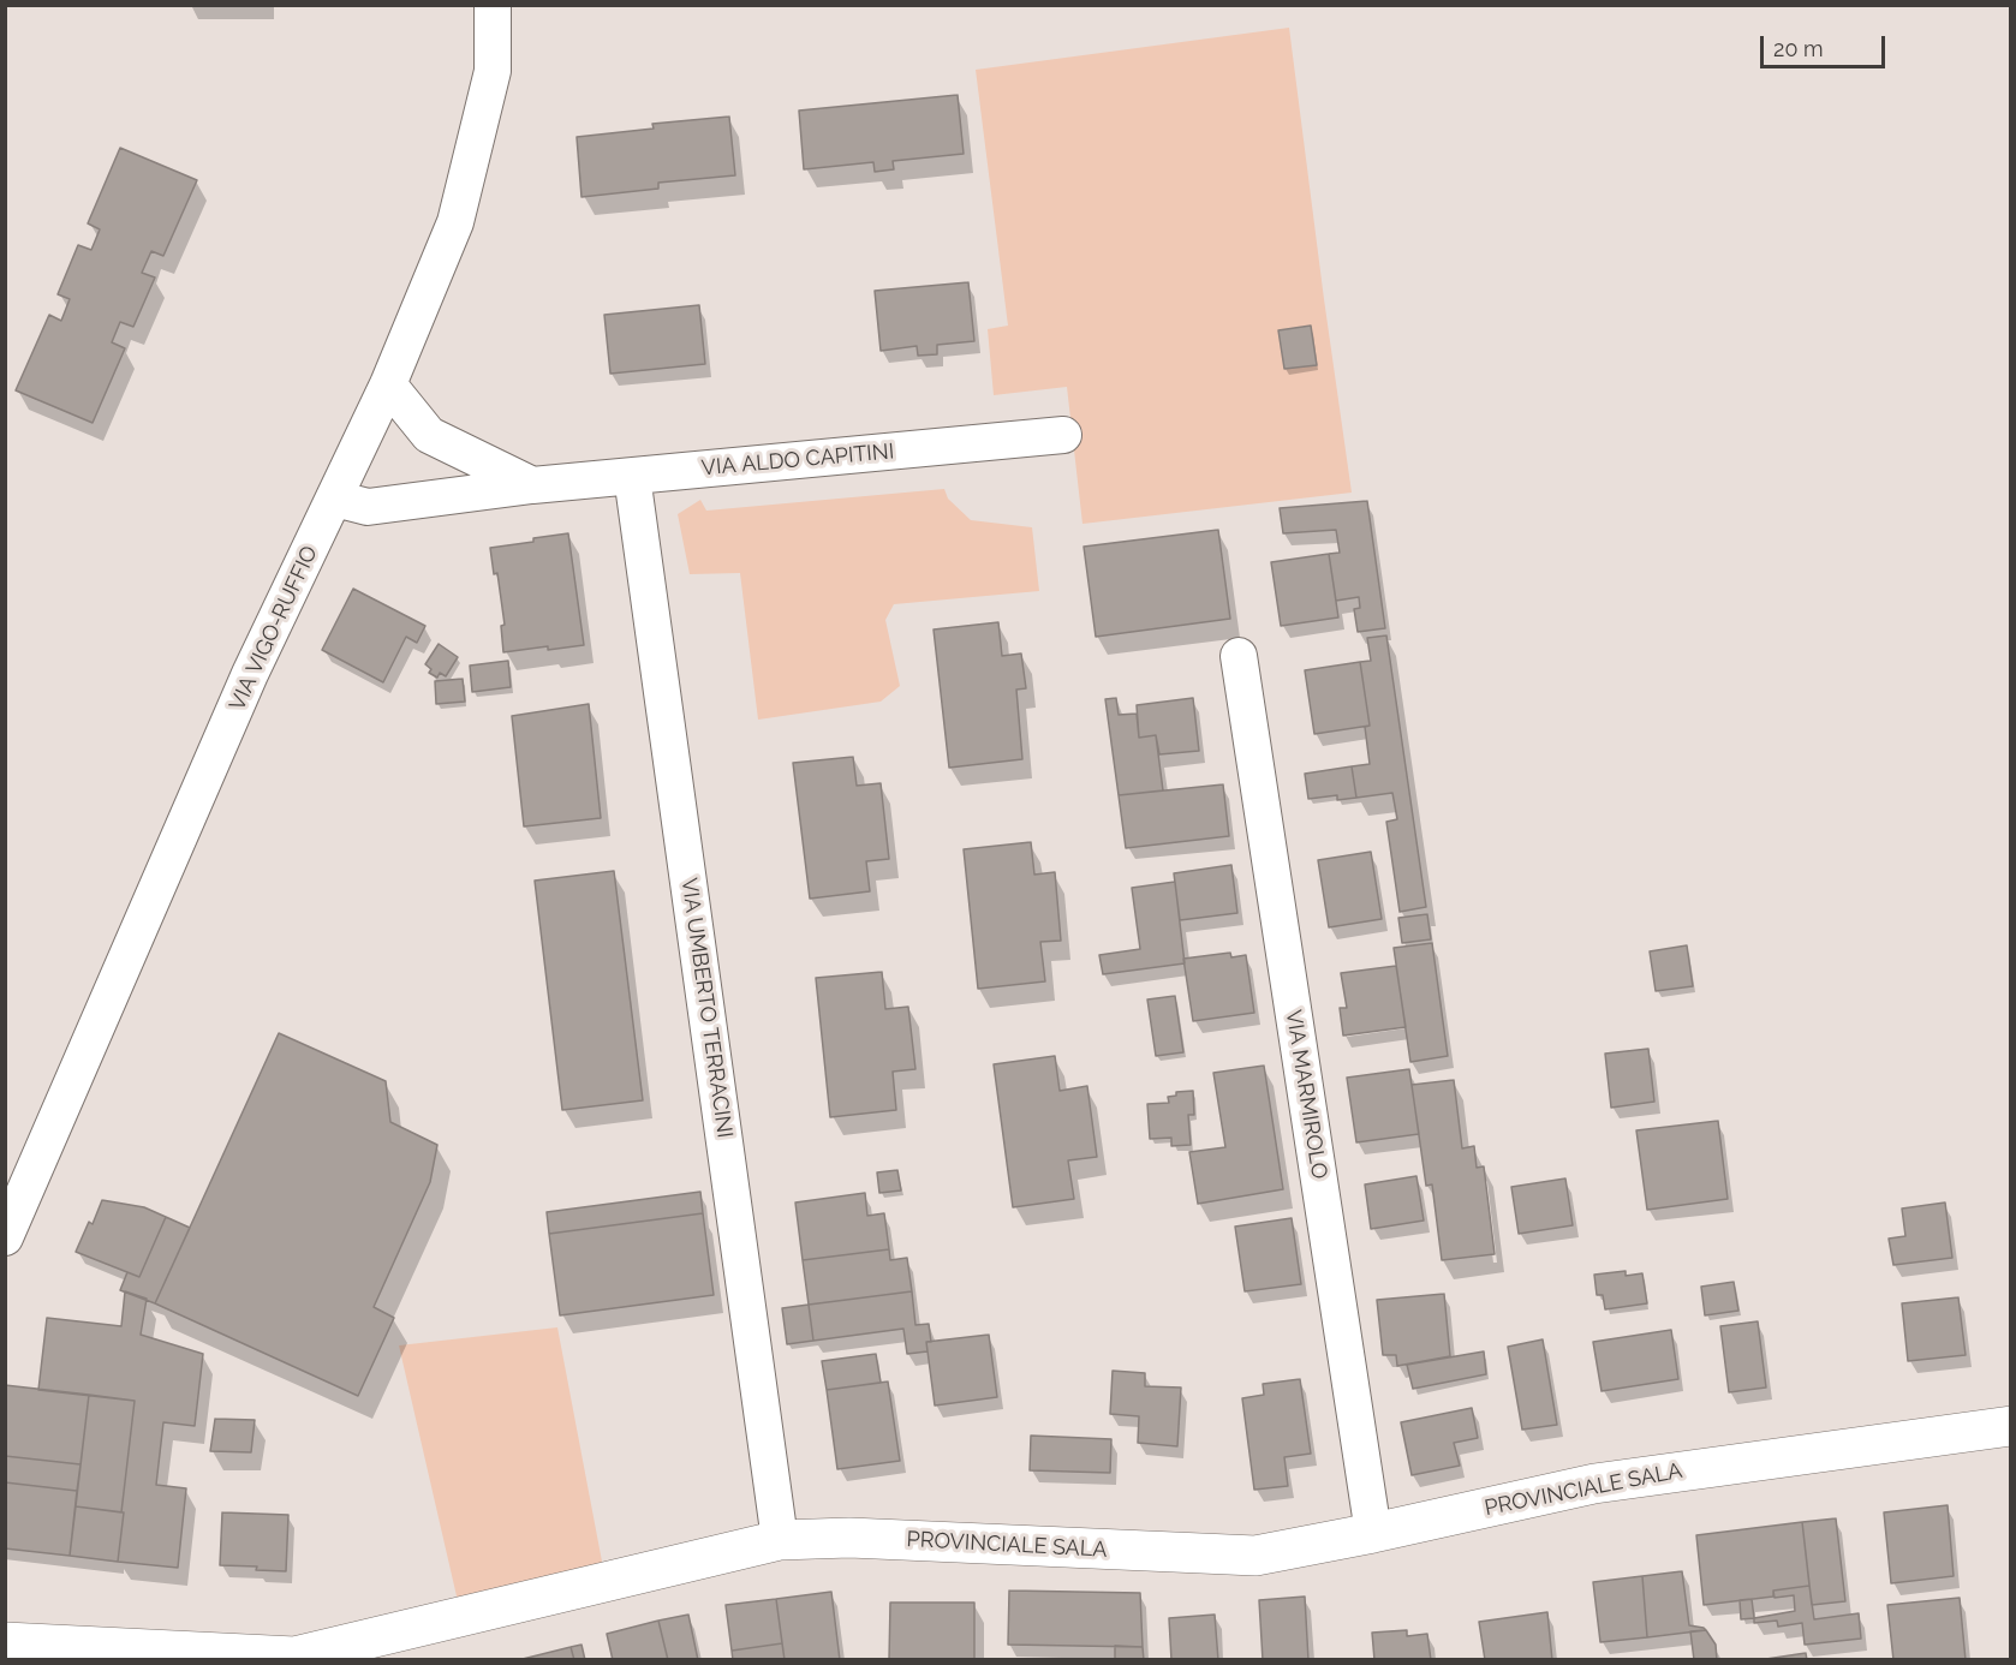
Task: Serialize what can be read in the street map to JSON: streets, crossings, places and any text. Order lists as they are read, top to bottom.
{
  "streets": {
    "street": [
      "VIA ALDO CAPITINI",
      "VIA VIGO-RUFFIO",
      "VIA UMBERTO TERRACINI",
      "VIA MARMIROLO",
      "PROVINCIALE SALA"
    ]
  },
  "crossings": [
    ["VIA ALDO CAPITINI", "VIA VIGO-RUFFIO"],
    ["VIA ALDO CAPITINI", "VIA UMBERTO TERRACINI"],
    ["VIA UMBERTO TERRACINI", "PROVINCIALE SALA"],
    ["VIA MARMIROLO", "PROVINCIALE SALA"]
  ],
  "scale_bar": "20 m"
}
